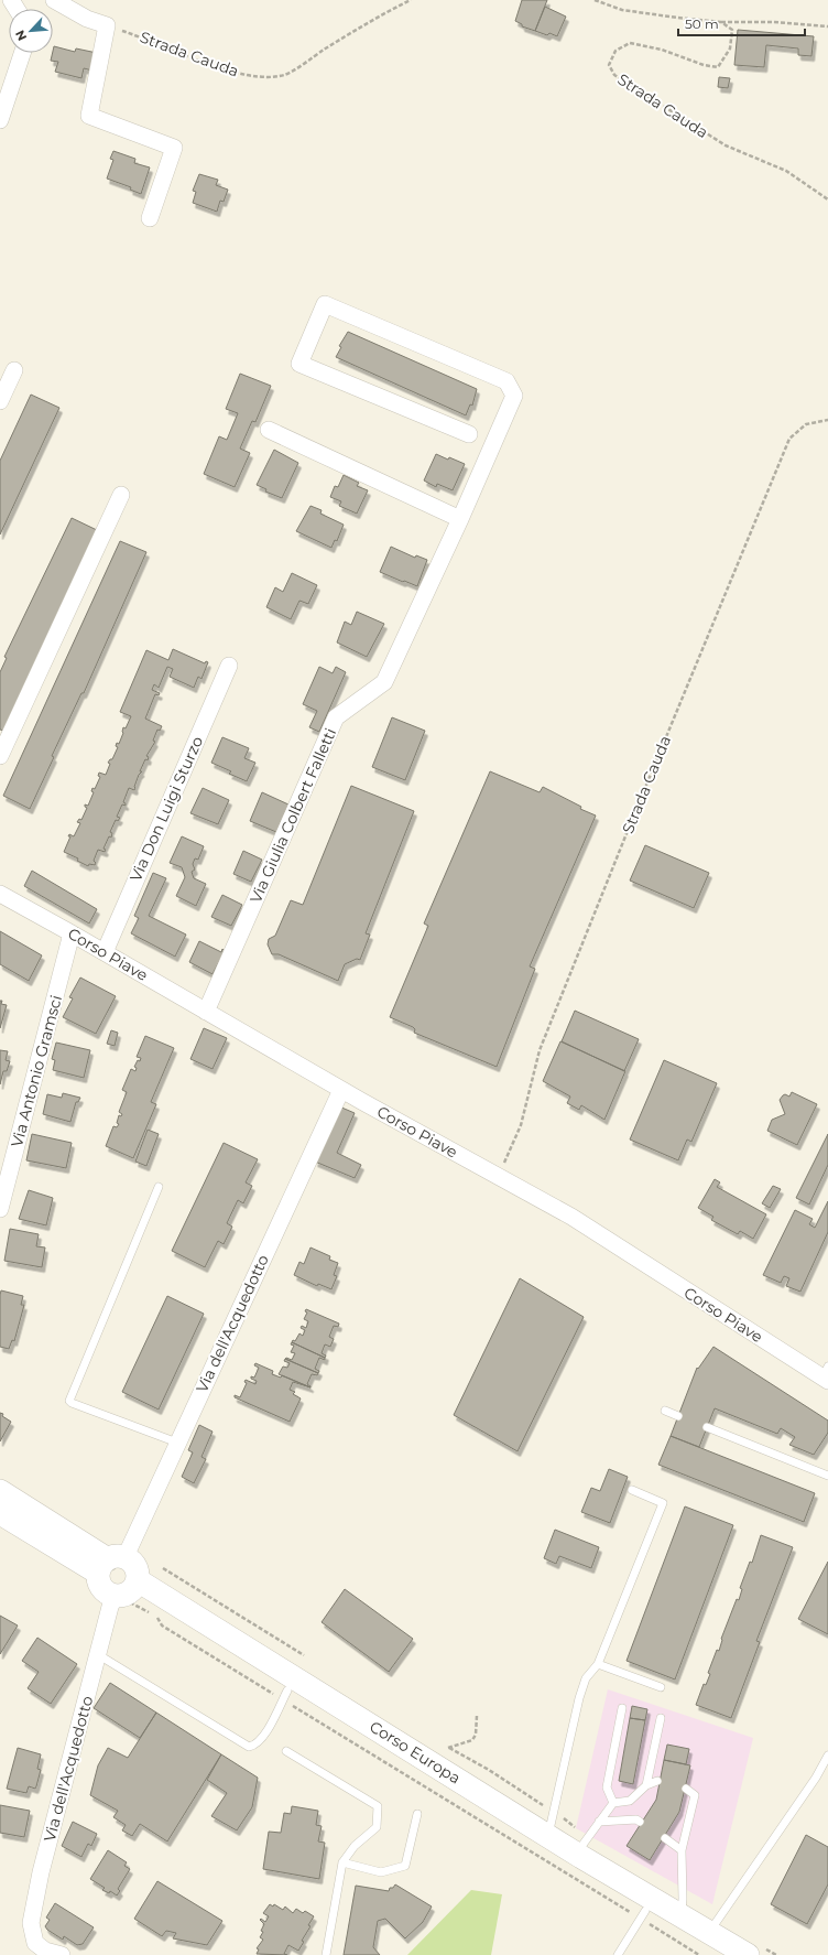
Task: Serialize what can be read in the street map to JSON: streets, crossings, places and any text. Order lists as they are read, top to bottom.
{
  "streets": {
    "main road": ["Corso Europa"],
    "street": [
      "Via Don Luigi Sturzo",
      "Via Giulia Colbert Falletti",
      "Corso Piave",
      "Via Antonio Gramsci",
      "Via dell'Acquedotto"
    ],
    "path": ["Strada Cauda"]
  },
  "crossings": [
    ["Strada Cauda", "Corso Piave"],
    ["Via Don Luigi Sturzo", "Corso Piave"],
    ["Via Giulia Colbert Falletti", "Corso Piave"],
    ["Corso Piave", "Via Antonio Gramsci"],
    ["Corso Piave", "Via dell'Acquedotto"],
    ["Via dell'Acquedotto", "Corso Europa"]
  ],
  "scale_bar": "50 m",
  "north": "bottom left"
}
